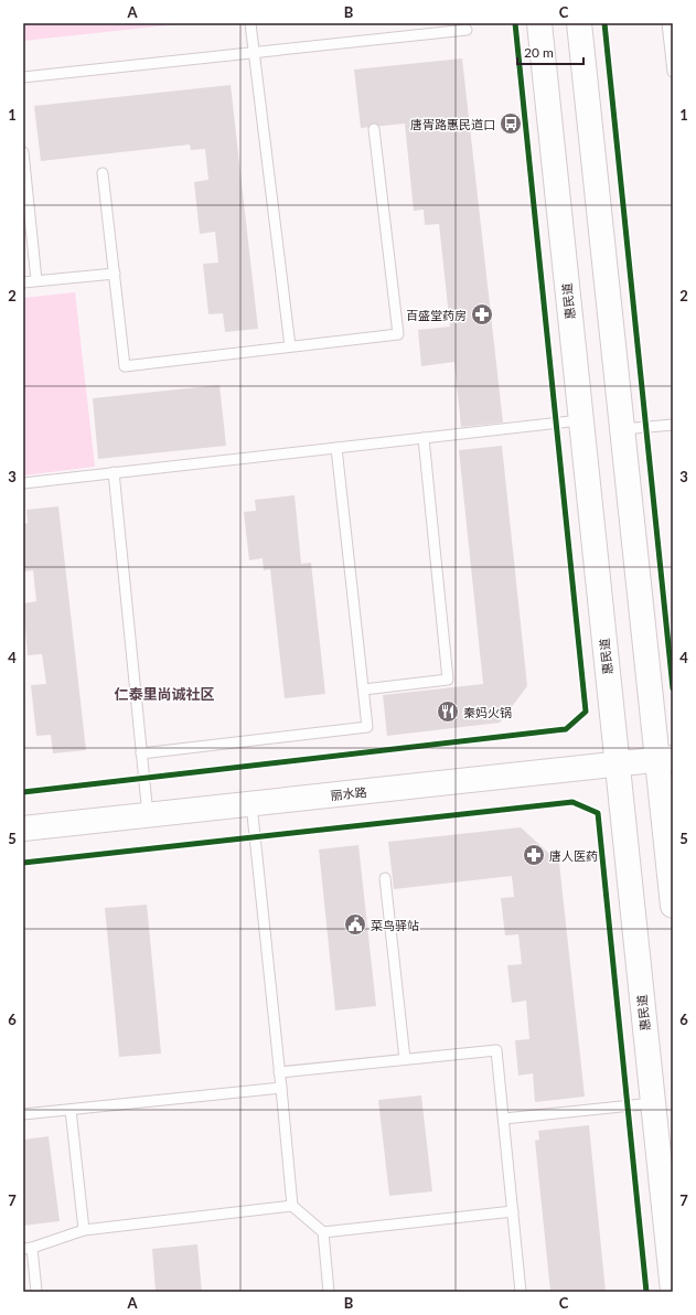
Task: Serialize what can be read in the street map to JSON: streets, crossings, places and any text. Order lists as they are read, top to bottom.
{
  "streets": {
    "main road": ["惠民道", "丽水路"]
  },
  "crossings": [
    ["惠民道", "丽水路"]
  ],
  "districts": ["仁泰里尚诚社区"],
  "places": {
    "bus stop": ["唐胥路惠民道口"],
    "pharmacy": ["百盛堂药房", "唐人医药"],
    "restaurant": ["秦妈火锅"],
    "public building": ["菜鸟驿站"]
  },
  "scale_bar": "20 m",
  "grid": {
    "columns": ["A", "B", "C"],
    "rows": [
      "1",
      "2",
      "3",
      "4",
      "5",
      "6",
      "7"
    ]
  }
}
